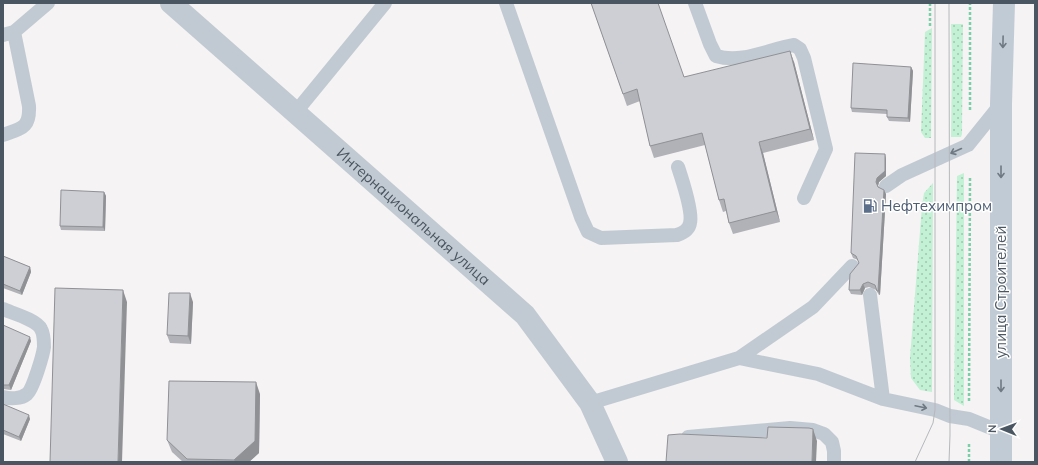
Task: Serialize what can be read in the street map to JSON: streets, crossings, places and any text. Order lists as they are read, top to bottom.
{
  "streets": {
    "main road": ["улица Строителей"],
    "street": ["Интернациональная улица"]
  },
  "one_way": ["улица Строителей"],
  "places": {
    "fuel station": ["Нефтехимпром"]
  },
  "north": "left"
}
